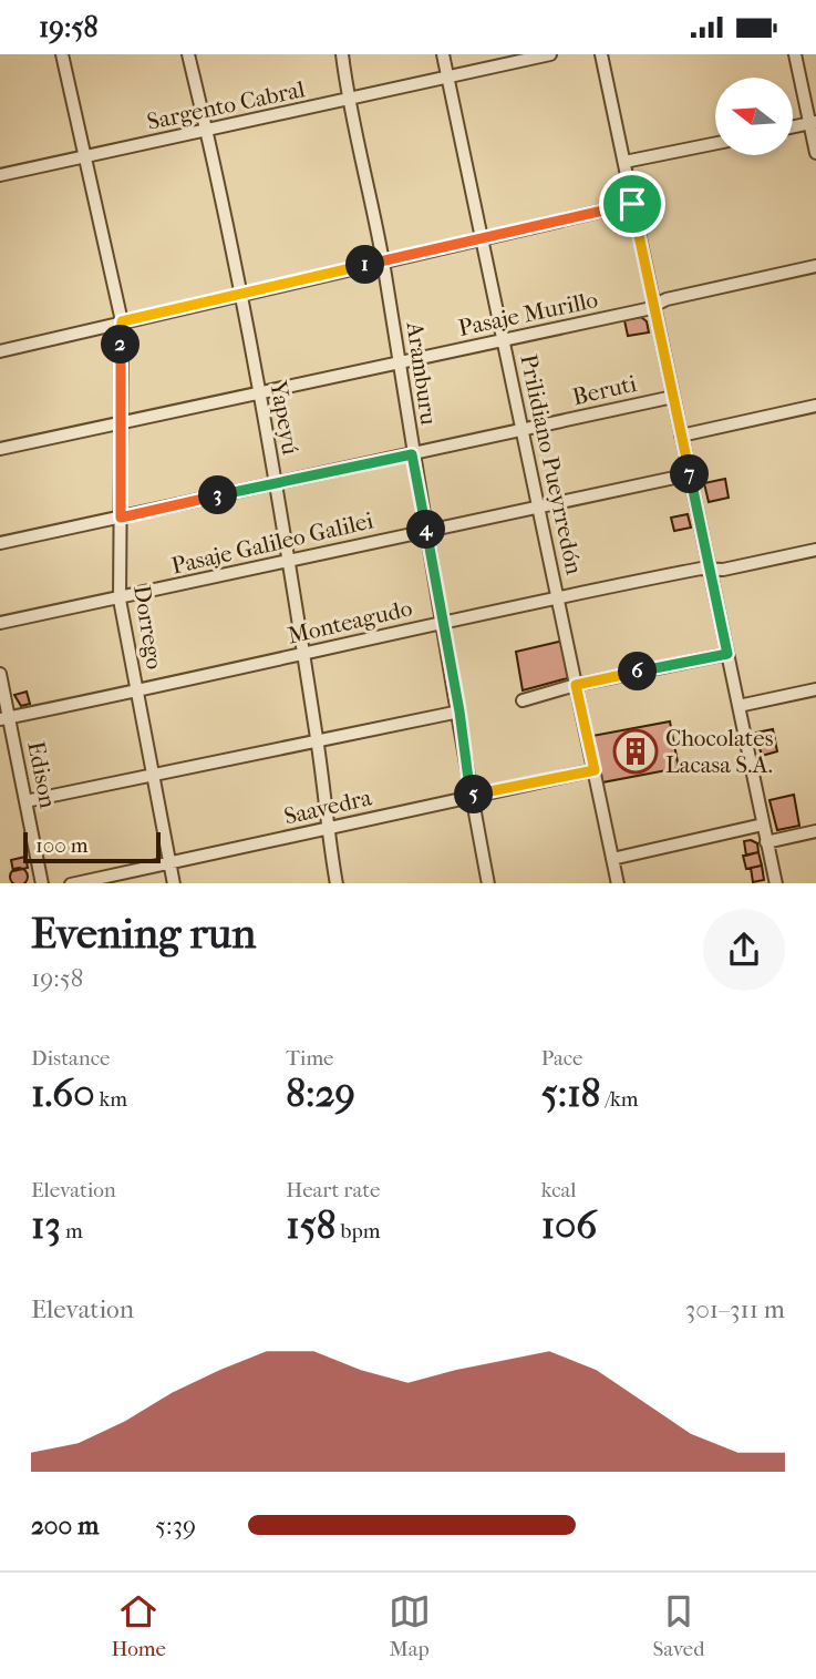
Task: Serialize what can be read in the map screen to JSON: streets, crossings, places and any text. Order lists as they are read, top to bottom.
{
  "streets": {
    "street": [
      "Sargento Cabral",
      "Pasaje Murillo",
      "Aramburu",
      "Beruti",
      "Yapeyú",
      "Prilidiano Pueyrredón",
      "Pasaje Galileo Galilei",
      "Monteagudo",
      "Dorrego",
      "Edison",
      "Saavedra"
    ]
  },
  "crossings": [
    ["Sargento Cabral", "Aramburu"],
    ["Sargento Cabral", "Yapeyú"],
    ["Sargento Cabral", "Prilidiano Pueyrredón"],
    ["Sargento Cabral", "Dorrego"],
    ["Pasaje Murillo", "Aramburu"],
    ["Pasaje Murillo", "Yapeyú"],
    ["Pasaje Murillo", "Prilidiano Pueyrredón"],
    ["Pasaje Murillo", "Dorrego"],
    ["Aramburu", "Beruti"],
    ["Aramburu", "Pasaje Galileo Galilei"],
    ["Aramburu", "Monteagudo"],
    ["Aramburu", "Saavedra"],
    ["Beruti", "Yapeyú"],
    ["Beruti", "Prilidiano Pueyrredón"],
    ["Beruti", "Dorrego"],
    ["Yapeyú", "Pasaje Galileo Galilei"],
    ["Yapeyú", "Monteagudo"],
    ["Yapeyú", "Saavedra"],
    ["Prilidiano Pueyrredón", "Pasaje Galileo Galilei"],
    ["Prilidiano Pueyrredón", "Monteagudo"],
    ["Prilidiano Pueyrredón", "Saavedra"],
    ["Pasaje Galileo Galilei", "Dorrego"],
    ["Monteagudo", "Dorrego"],
    ["Monteagudo", "Edison"],
    ["Dorrego", "Saavedra"]
  ],
  "places": {
    "building": ["Chocolates Lacasa S.A."]
  },
  "scale_bar": "100 m",
  "north": "left",
  "page": {
    "status": "19:58",
    "pins": [
      "1",
      "2",
      "7",
      "3",
      "4",
      "6",
      "5"
    ],
    "scale": "100 m",
    "heading": ["Evening run", "19:58"],
    "stats": [
      ["Distance", "1.60 km"],
      ["Time", "8:29"],
      ["Pace", "5:18 /km"],
      ["Elevation", "13 m"],
      ["Heart rate", "158 bpm"],
      ["kcal", "106"]
    ],
    "chart": ["Elevation", "301–311 m"],
    "list": [
      {
        "name": "200 m",
        "note": "5:39"
      }
    ],
    "tabs": ["Home", "Map", "Saved"]
  }
}
